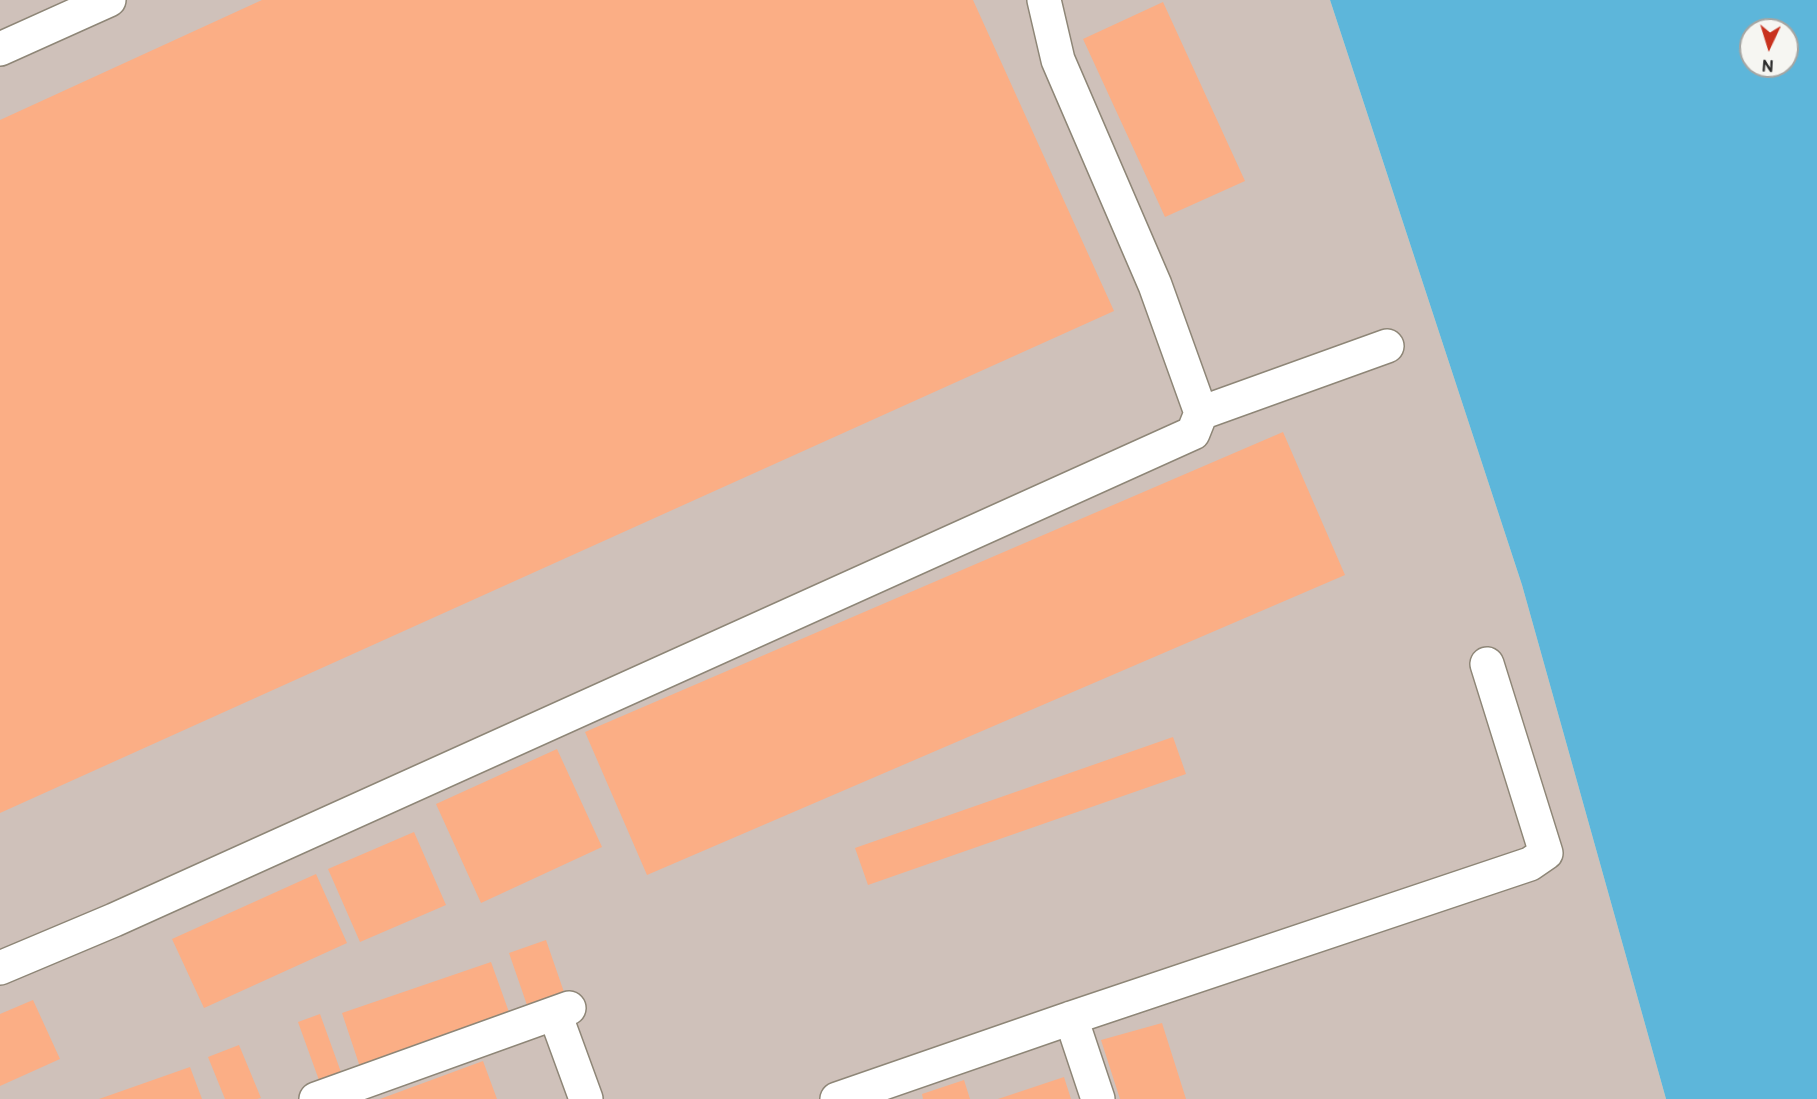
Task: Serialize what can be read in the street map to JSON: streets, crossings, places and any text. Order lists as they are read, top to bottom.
{
  "north": "bottom"
}
